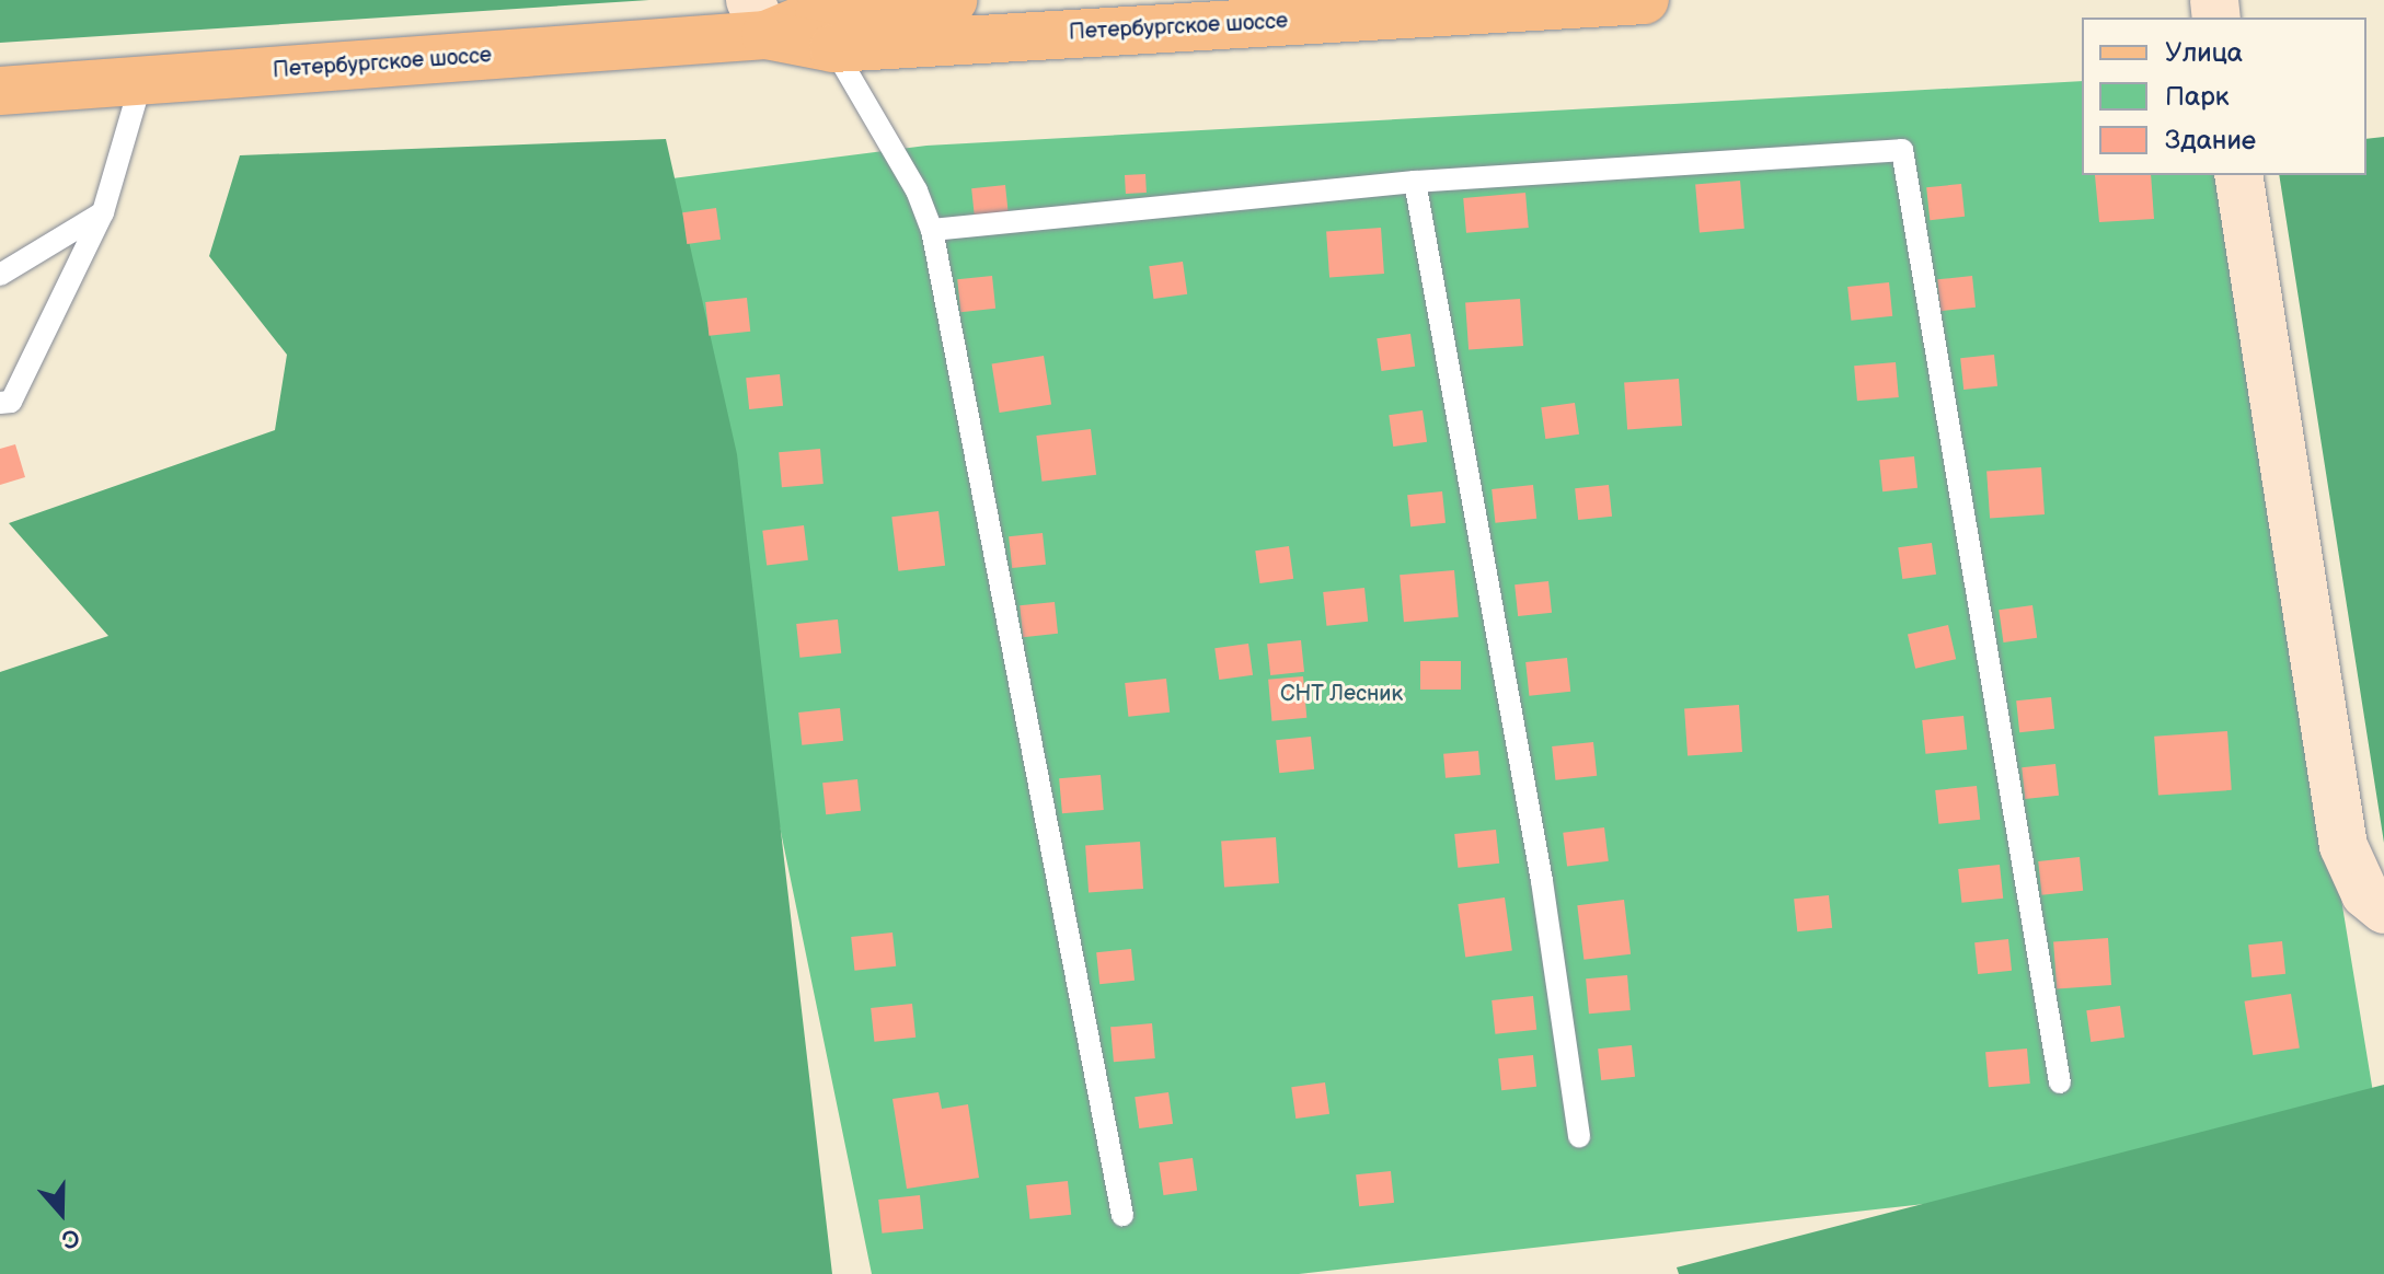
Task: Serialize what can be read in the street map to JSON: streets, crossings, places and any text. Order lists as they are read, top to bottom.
{
  "streets": {
    "main road": ["Петербургское шоссе"]
  },
  "parks": ["СНТ Лесник"],
  "legend": ["Улица", "Парк", "Здание"],
  "north": "bottom"
}
